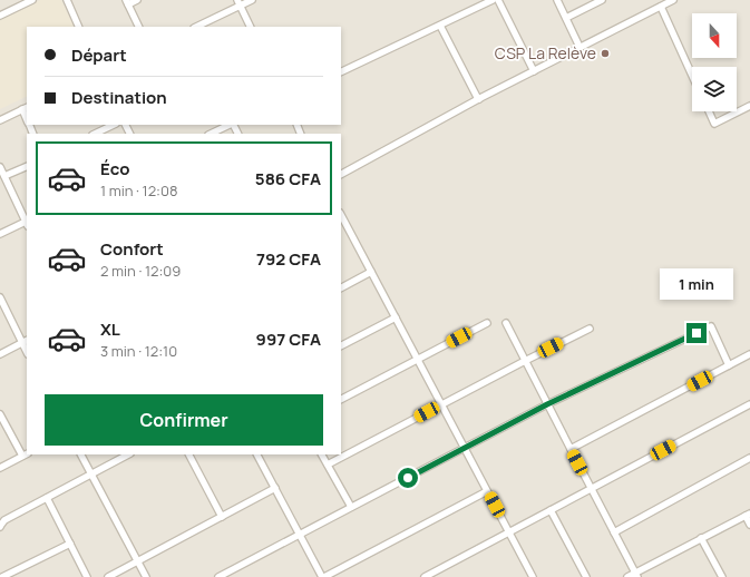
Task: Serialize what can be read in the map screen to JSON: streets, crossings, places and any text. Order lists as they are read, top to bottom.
{
  "places": ["CSP La Relève"],
  "north": "bottom",
  "page": {
    "banner": ["Départ", "Destination"],
    "list": [
      {
        "name": "Éco",
        "note": "1 min · 12:08",
        "value": "586 CFA"
      },
      {
        "name": "Confort",
        "note": "2 min · 12:09",
        "value": "792 CFA"
      },
      {
        "name": "XL",
        "note": "3 min · 12:10",
        "value": "997 CFA"
      }
    ],
    "bubble": "1 min",
    "buttons": "Confirmer"
  }
}
